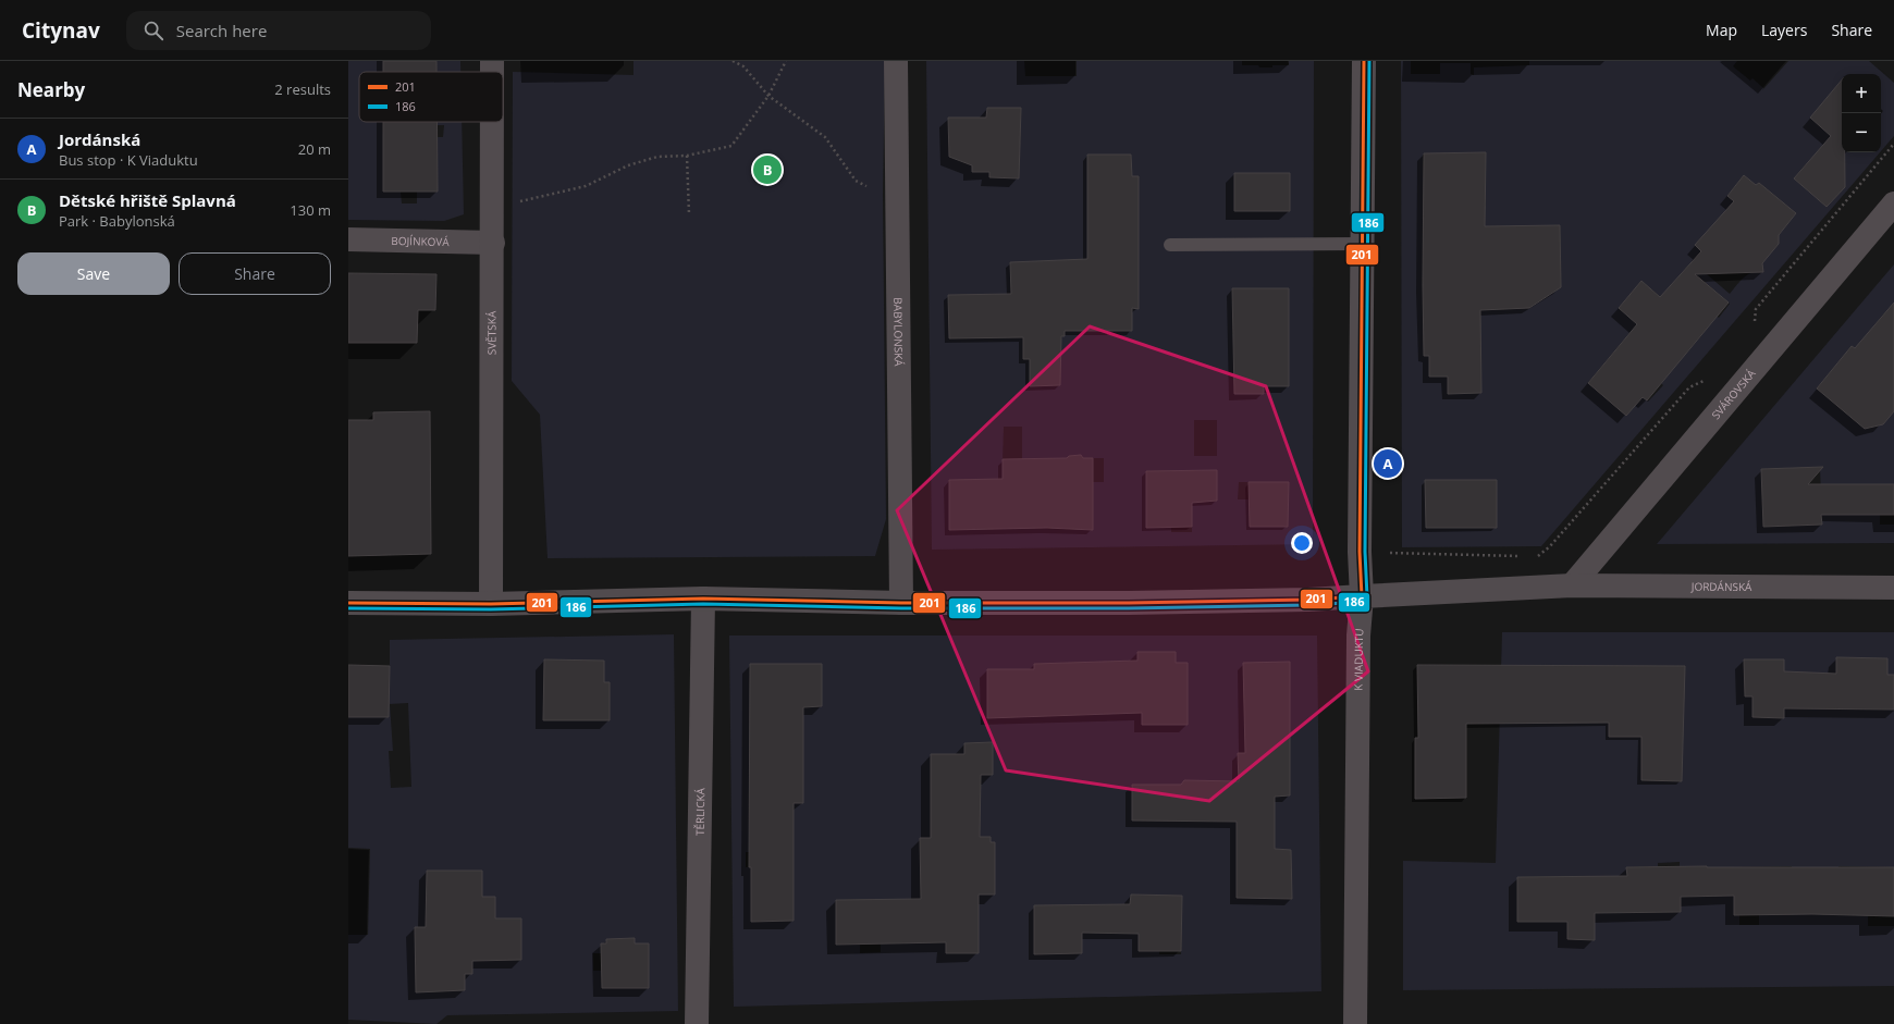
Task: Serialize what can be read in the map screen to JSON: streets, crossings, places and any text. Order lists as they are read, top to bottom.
{
  "streets": {
    "street": [
      "BOJÍNKOVÁ",
      "BABYLONSKÁ",
      "SVĚTSKÁ",
      "SVÁROVSKÁ",
      "JORDÁNSKÁ",
      "K VIADUKTU",
      "TĚRLICKÁ"
    ]
  },
  "crossings": [
    ["BOJÍNKOVÁ", "SVĚTSKÁ"],
    ["BABYLONSKÁ", "JORDÁNSKÁ"],
    ["SVĚTSKÁ", "JORDÁNSKÁ"],
    ["SVÁROVSKÁ", "JORDÁNSKÁ"],
    ["JORDÁNSKÁ", "K VIADUKTU"],
    ["JORDÁNSKÁ", "TĚRLICKÁ"]
  ],
  "lines": ["transit line 201", "transit line 186"],
  "legend": ["201", "186"],
  "page": {
    "header": "Citynav",
    "search": "Search here",
    "nav": ["Map", "Layers", "Share"],
    "heading": ["Nearby", "2 results"],
    "map_buttons": ["+", "−"],
    "list": [
      {
        "mark": "A",
        "name": "Jordánská",
        "note": "Bus stop · K Viaduktu",
        "value": "20 m"
      },
      {
        "mark": "B",
        "name": "Dětské hřiště Splavná",
        "note": "Park · Babylonská",
        "value": "130 m"
      }
    ],
    "pins": ["B", "A"],
    "buttons": ["Save", "Share"]
  }
}
